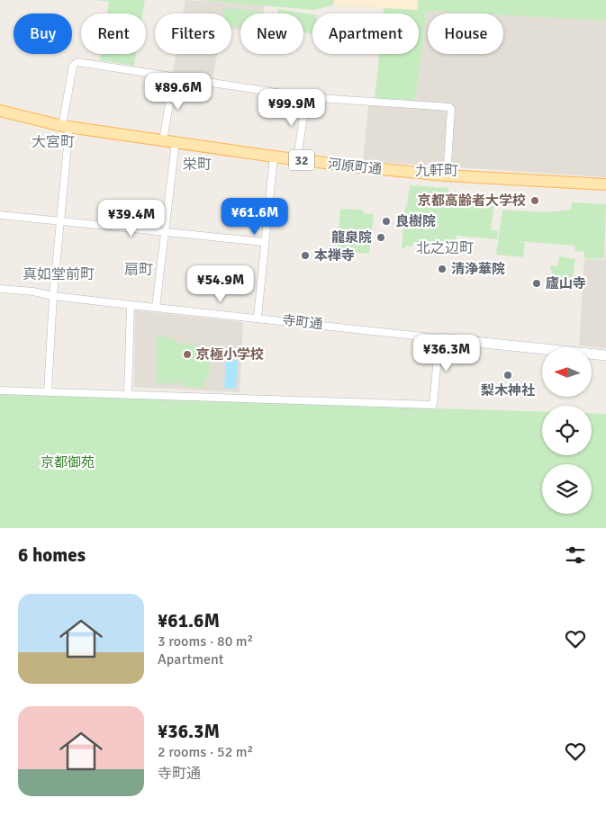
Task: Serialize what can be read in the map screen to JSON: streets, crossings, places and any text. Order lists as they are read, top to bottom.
{
  "streets": {
    "main road": ["32", "河原町通"],
    "street": ["寺町通"]
  },
  "districts": [
    "大宮町",
    "栄町",
    "九軒町",
    "北之辺町",
    "扇町",
    "真如堂前町"
  ],
  "parks": ["京都御苑"],
  "places": [
    "京都高齢者大学校",
    "良樹院",
    "龍泉院",
    "本禅寺",
    "清浄華院",
    "廬山寺",
    "京極小学校",
    "梨木神社"
  ],
  "north": "left",
  "page": {
    "chip": [
      "Buy",
      "Rent",
      "Filters",
      "New",
      "Apartment",
      "House"
    ],
    "price": [
      "¥89.6M",
      "¥99.9M",
      "¥61.6M",
      "¥39.4M",
      "¥54.9M",
      "¥36.3M"
    ],
    "heading": "6 homes",
    "list": [
      {
        "name": "¥61.6M",
        "note": "3 rooms · 80 m² · Apartment"
      },
      {
        "name": "¥36.3M",
        "note": "2 rooms · 52 m² · 寺町通"
      }
    ]
  }
}
